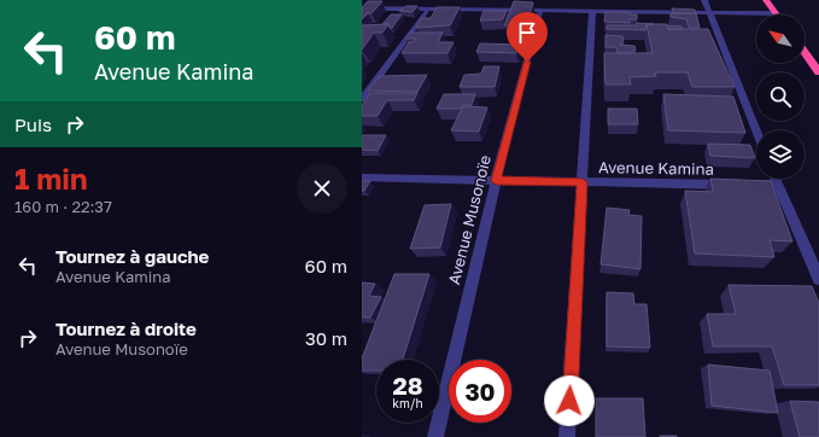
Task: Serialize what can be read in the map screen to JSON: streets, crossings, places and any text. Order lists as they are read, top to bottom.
{
  "streets": {
    "street": ["Avenue Kamina", "Avenue Musonoïe"]
  },
  "crossings": [
    ["Avenue Kamina", "Avenue Musonoïe"]
  ],
  "north": "top left",
  "page": {
    "turn": ["60 m", "Avenue Kamina"],
    "then": "Puis",
    "heading": ["1 min", "160 m · 22:37"],
    "list": [
      {
        "name": "Tournez à gauche",
        "note": "Avenue Kamina",
        "value": "60 m"
      },
      {
        "name": "Tournez à droite",
        "note": "Avenue Musonoïe",
        "value": "30 m"
      }
    ],
    "speed": "28 km/h",
    "limit": "30"
  }
}
